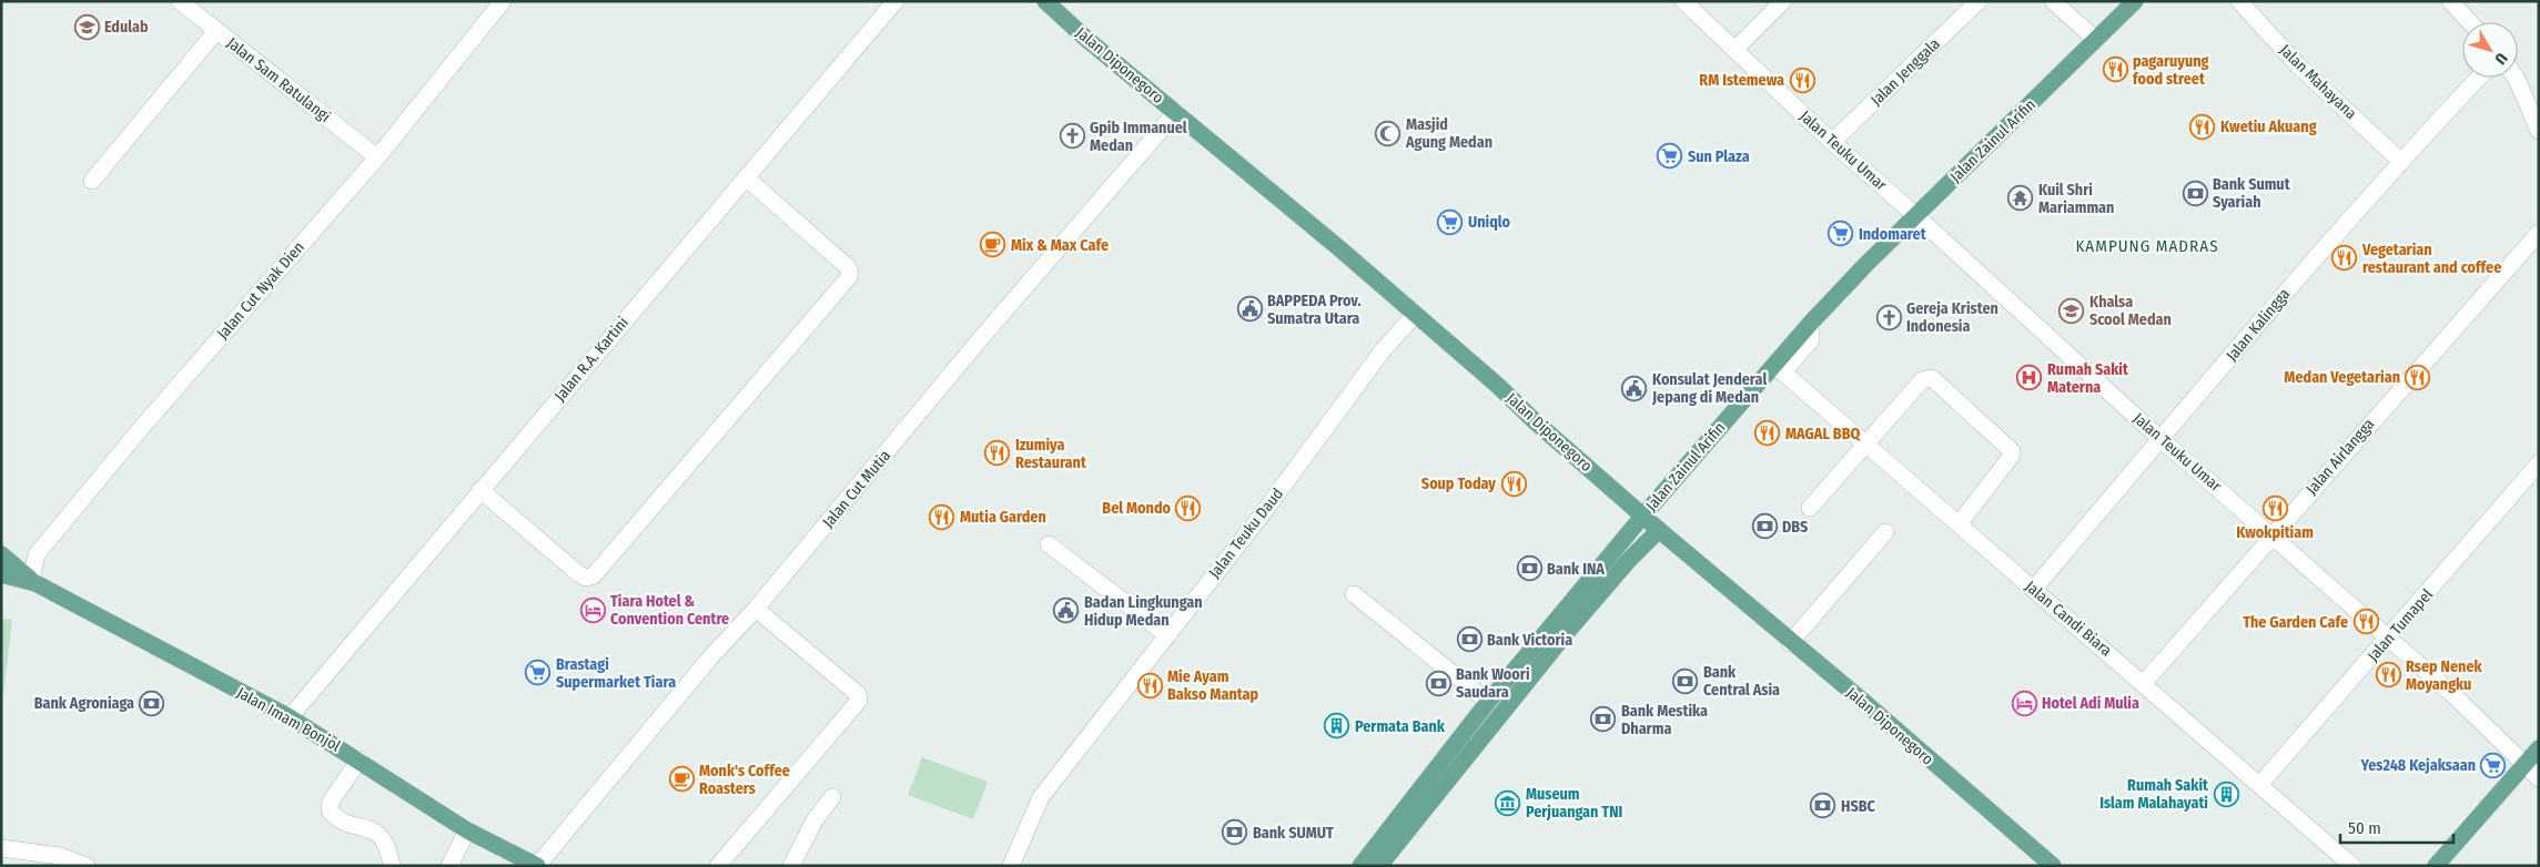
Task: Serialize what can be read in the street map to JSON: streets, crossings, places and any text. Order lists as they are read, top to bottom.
{
  "streets": {
    "main road": ["Jalan Diponegoro", "Jalan Zainul Arifin", "Jalan Imam Bonjol"],
    "street": [
      "Jalan Jenggala",
      "Jalan Sam Ratulangi",
      "Jalan Mahayana",
      "Jalan Teuku Umar",
      "Jalan Cut Nyak Dien",
      "Jalan Kalingga",
      "Jalan R.A. Kartini",
      "Jalan Airlangga",
      "Jalan Cut Mutia",
      "Jalan Teuku Daud",
      "Jalan Candi Biara",
      "Jalan Tumapel"
    ]
  },
  "crossings": [
    ["Jalan Diponegoro", "Jalan Zainul Arifin"],
    ["Jalan Diponegoro", "Jalan Cut Mutia"],
    ["Jalan Diponegoro", "Jalan Teuku Daud"],
    ["Jalan Jenggala", "Jalan Teuku Umar"],
    ["Jalan Sam Ratulangi", "Jalan Cut Nyak Dien"],
    ["Jalan Mahayana", "Jalan Kalingga"],
    ["Jalan Zainul Arifin", "Jalan Teuku Umar"],
    ["Jalan Zainul Arifin", "Jalan Candi Biara"],
    ["Jalan Teuku Umar", "Jalan Kalingga"],
    ["Jalan Teuku Umar", "Jalan Airlangga"],
    ["Jalan Teuku Umar", "Jalan Tumapel"],
    ["Jalan Cut Nyak Dien", "Jalan Imam Bonjol"],
    ["Jalan Kalingga", "Jalan Candi Biara"],
    ["Jalan R.A. Kartini", "Jalan Imam Bonjol"],
    ["Jalan Airlangga", "Jalan Candi Biara"],
    ["Jalan Cut Mutia", "Jalan Imam Bonjol"],
    ["Jalan Candi Biara", "Jalan Tumapel"]
  ],
  "districts": ["KAMPUNG MADRAS"],
  "places": {
    "school or university": ["Edulab", "Khalsa Scool Medan"],
    "restaurant": [
      "pagaruyung food street",
      "RM Istemewa",
      "Kwetiu Akuang",
      "Vegetarian restaurant and coffee",
      "Medan Vegetarian",
      "MAGAL BBQ",
      "Izumiya Restaurant",
      "Soup Today",
      "Bel Mondo",
      "Kwokpitiam",
      "Mutia Garden",
      "The Garden Cafe",
      "Rsep Nenek Moyangku",
      "Mie Ayam Bakso Mantap"
    ],
    "mosque": ["Masjid Agung Medan"],
    "church": ["Gpib Immanuel Medan", "Gereja Kristen Indonesia"],
    "supermarket": [
      "Sun Plaza",
      "Uniqlo",
      "Indomaret",
      "Brastagi Supermarket Tiara",
      "Yes248 Kejaksaan"
    ],
    "bank": [
      "Bank Sumut Syariah",
      "DBS",
      "Bank INA",
      "Bank Victoria",
      "Bank Central Asia",
      "Bank Woori Saudara",
      "Bank Agroniaga",
      "Bank Mestika Dharma",
      "HSBC",
      "Bank SUMUT"
    ],
    "temple": ["Kuil Shri Mariamman"],
    "cafe": ["Mix & Max Cafe", "Monk's Coffee Roasters"],
    "public building": ["BAPPEDA Prov. Sumatra Utara", "Konsulat Jenderal Jepang di Medan", "Badan Lingkungan Hidup Medan"],
    "hospital": ["Rumah Sakit Materna"],
    "hotel": ["Tiara Hotel & Convention Centre", "Hotel Adi Mulia"],
    "building": ["Permata Bank", "Rumah Sakit Islam Malahayati"],
    "museum": ["Museum Perjuangan TNI"]
  },
  "scale_bar": "50 m",
  "north": "bottom right"
}
